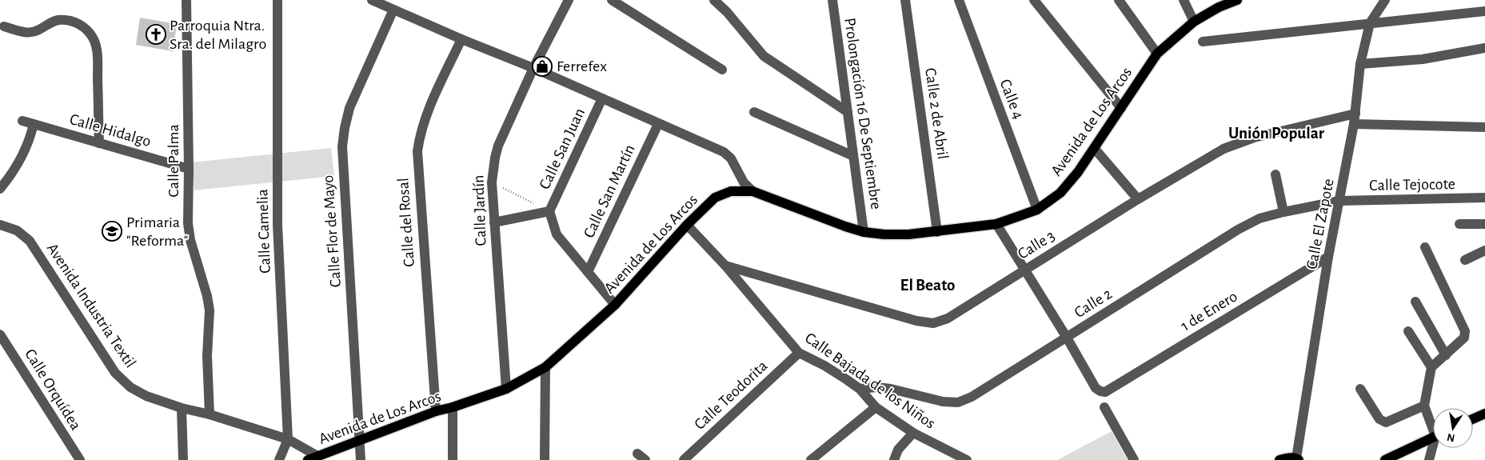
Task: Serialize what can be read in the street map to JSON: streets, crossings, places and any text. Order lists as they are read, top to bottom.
{
  "streets": {
    "main road": ["Avenida de Los Arcos"],
    "street": [
      "Calle 4",
      "Prolongación 16 De Septiembre",
      "Calle 2 de Abril",
      "Calle Hidalgo",
      "Calle San Juan",
      "Calle Palma",
      "Calle Tejocote",
      "Calle San Martín",
      "Calle Jardín",
      "Calle del Rosal",
      "Calle El Zapote",
      "Calle Camelia",
      "Calle Flor de Mayo",
      "Calle 3",
      "Calle 2",
      "Avenida Industria Textil",
      "1 de Enero",
      "Calle Bajada de los Niños",
      "Calle Orquídea",
      "Calle Teodorita"
    ]
  },
  "crossings": [
    ["Calle 4", "Avenida de Los Arcos"],
    ["Prolongación 16 De Septiembre", "Avenida de Los Arcos"],
    ["Calle 2 de Abril", "Avenida de Los Arcos"],
    ["Avenida de Los Arcos", "Calle Jardín"],
    ["Avenida de Los Arcos", "Calle del Rosal"],
    ["Avenida de Los Arcos", "Calle Flor de Mayo"],
    ["Avenida de Los Arcos", "Avenida Industria Textil"],
    ["Avenida de Los Arcos", "Calle Bajada de los Niños"],
    ["Calle Hidalgo", "Calle Palma"],
    ["Calle Palma", "Avenida Industria Textil"],
    ["Calle Tejocote", "Calle El Zapote"],
    ["Calle Tejocote", "Calle 2"],
    ["Calle El Zapote", "Calle 3"],
    ["Calle El Zapote", "Calle 2"],
    ["Calle El Zapote", "1 de Enero"],
    ["Calle Camelia", "Avenida Industria Textil"],
    ["Calle 3", "Calle Bajada de los Niños"],
    ["Calle 2", "1 de Enero"],
    ["Calle 2", "Calle Bajada de los Niños"],
    ["Calle Bajada de los Niños", "Calle Teodorita"]
  ],
  "districts": ["Unión Popular", "El Beato"],
  "places": {
    "church": ["Parroquia Ntra. Sra. del Milagro"],
    "shop": ["Ferrefex"],
    "school or university": ["Primaria \"Reforma\""]
  },
  "north": "bottom"
}
